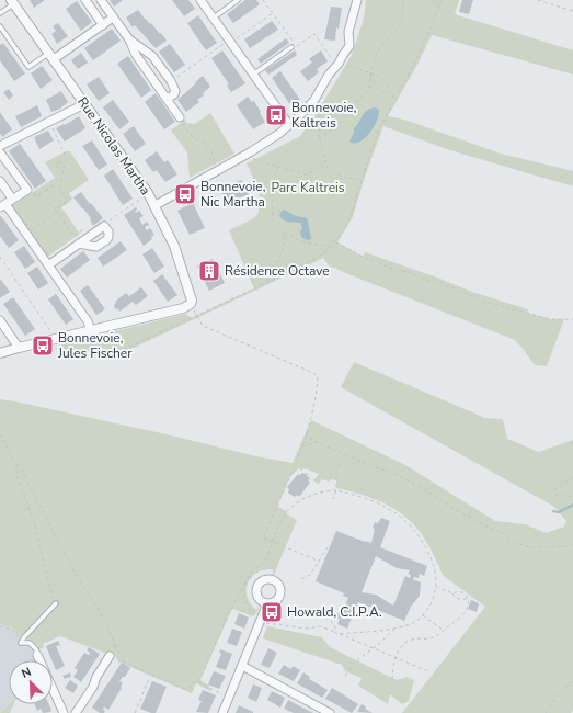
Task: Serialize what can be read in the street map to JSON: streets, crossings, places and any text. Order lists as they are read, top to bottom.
{
  "streets": {
    "street": ["Rue Nicolas Martha"]
  },
  "parks": ["Parc Kaltreis"],
  "places": {
    "bus stop": [
      "Bonnevoie, Kaltreis",
      "Bonnevoie, Nic Martha",
      "Bonnevoie, Jules Fischer",
      "Howald, C.I.P.A."
    ],
    "building": ["Résidence Octave"]
  },
  "north": "top left"
}
